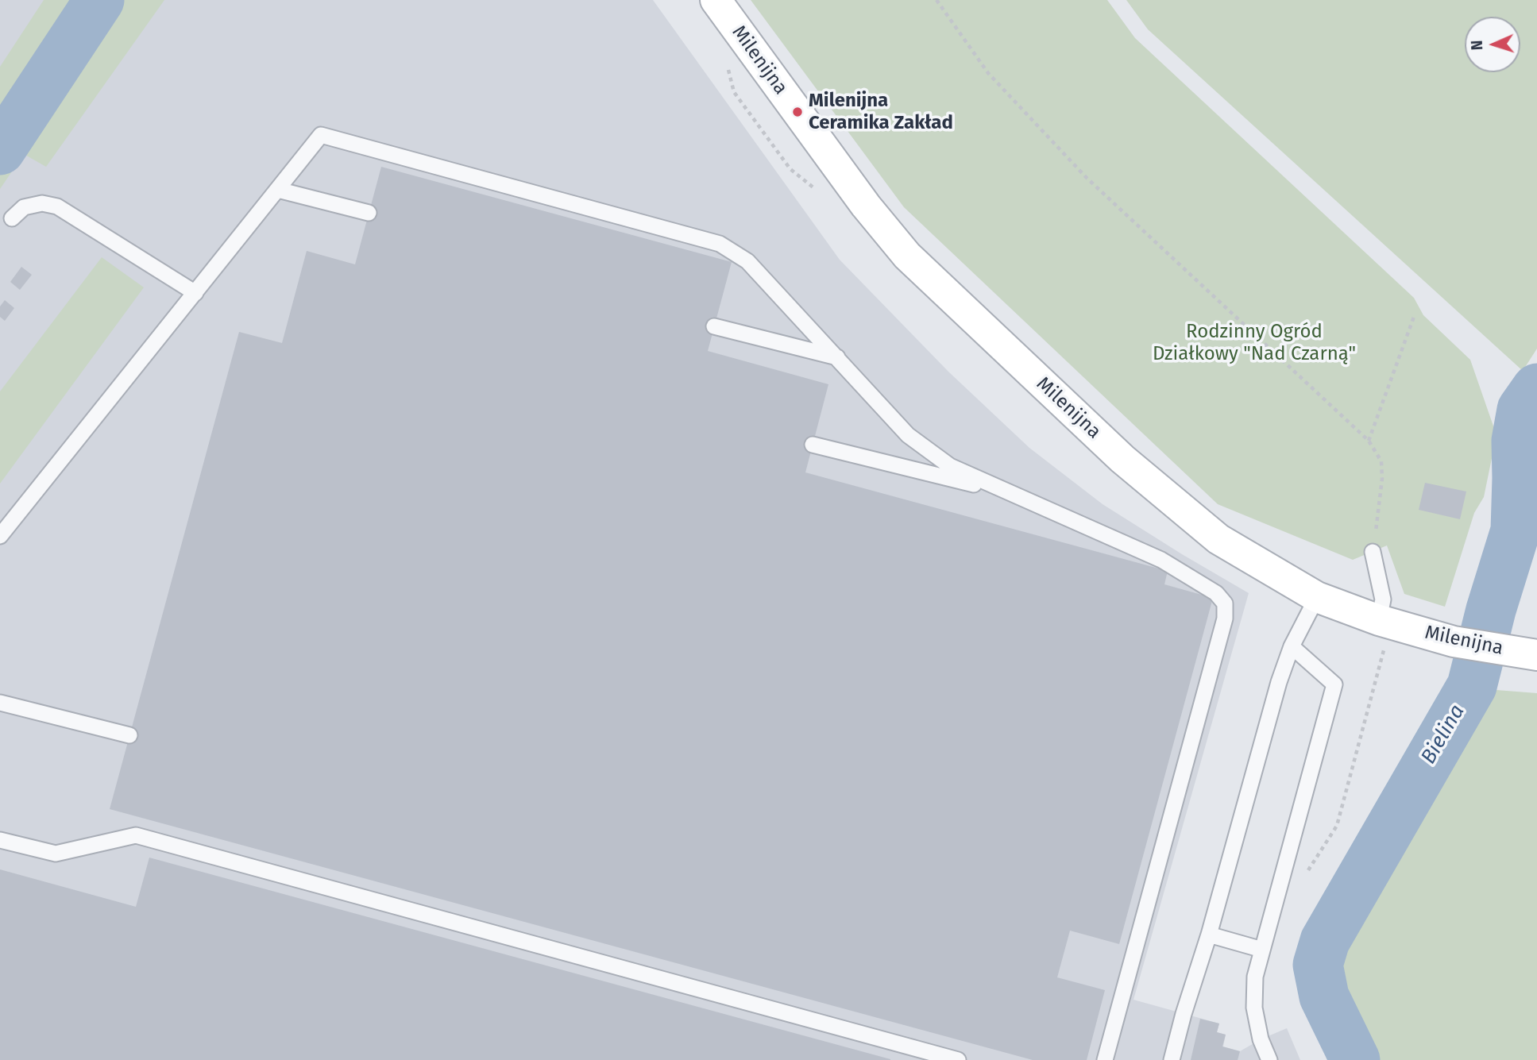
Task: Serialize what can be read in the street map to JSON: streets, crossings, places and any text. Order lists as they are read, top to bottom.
{
  "streets": {
    "street": ["Milenijna"]
  },
  "water": ["Bielina"],
  "parks": ["Rodzinny Ogród Działkowy \"Nad Czarną\""],
  "places": ["Milenijna Ceramika Zakład"],
  "north": "left"
}
